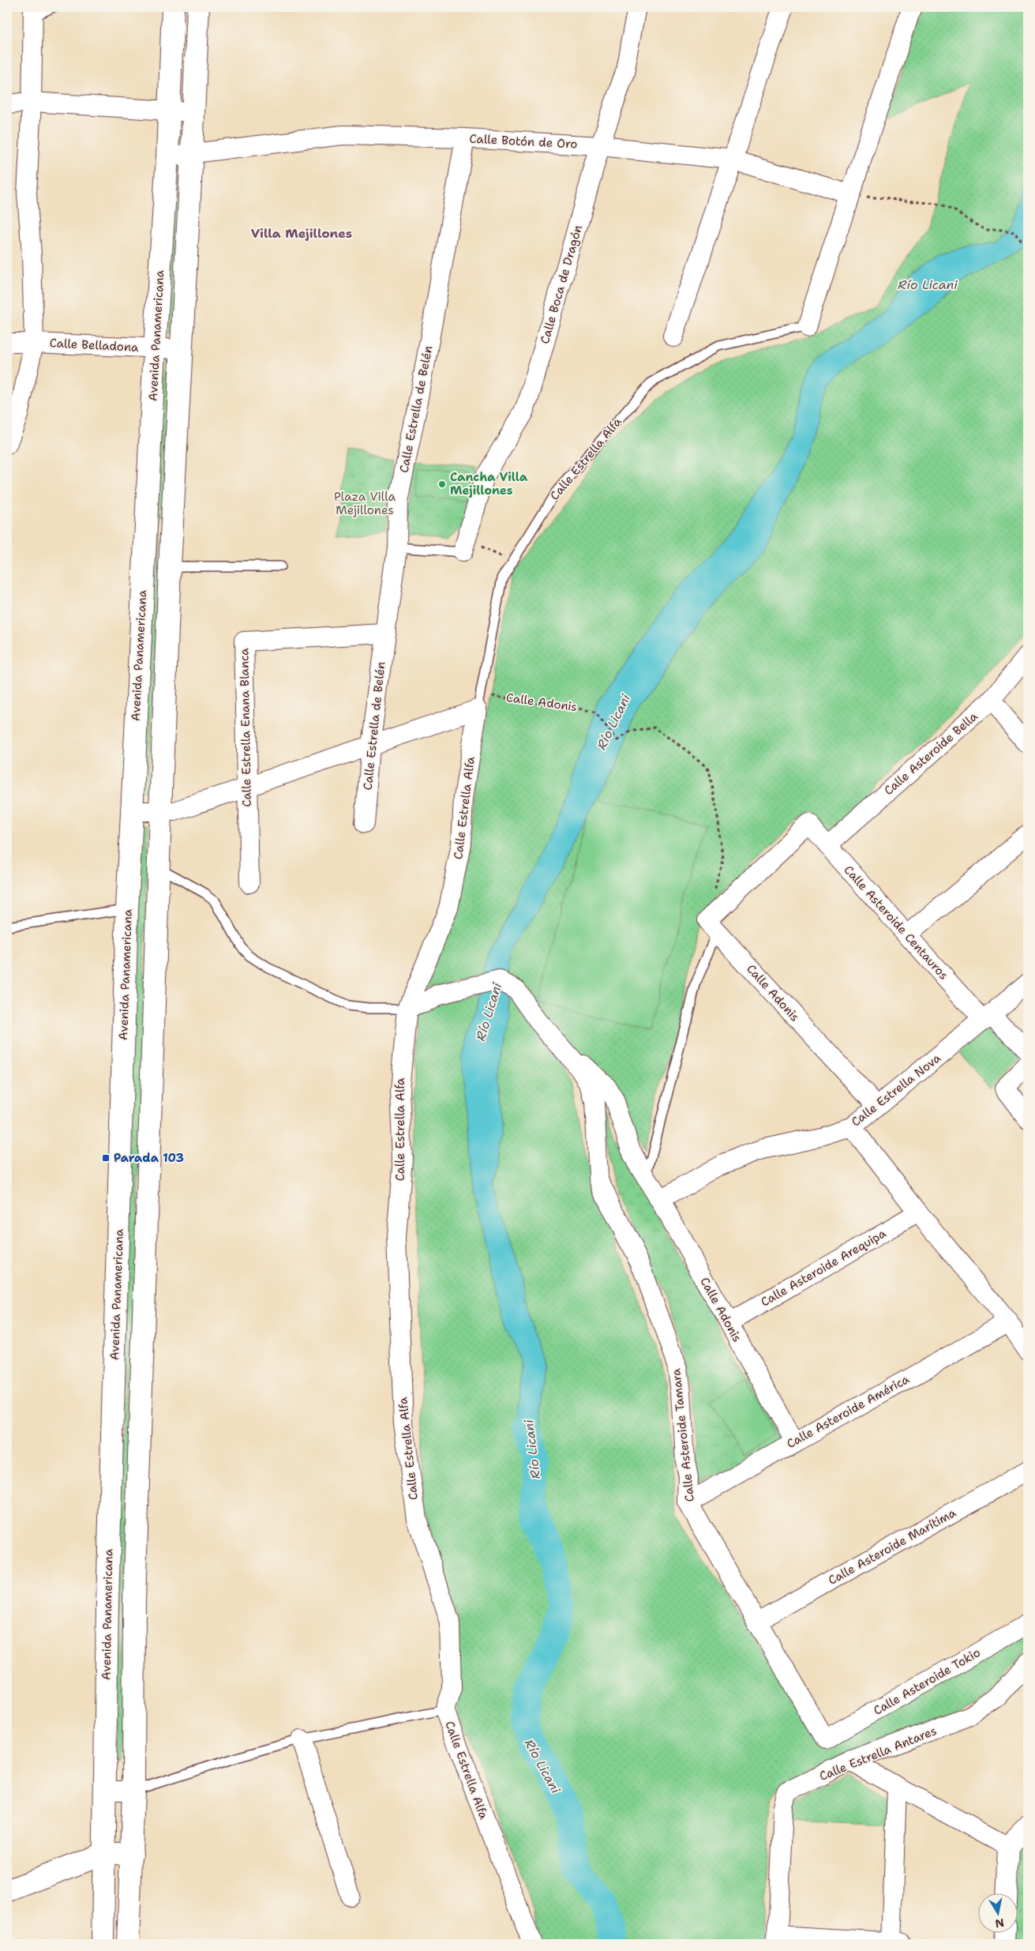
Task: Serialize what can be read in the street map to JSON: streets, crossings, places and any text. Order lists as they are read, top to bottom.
{
  "streets": {
    "main road": ["Avenida Panamericana"],
    "street": [
      "Calle Botón de Oro",
      "Calle Boca de Dragón",
      "Calle Belladona",
      "Calle Estrella de Belén",
      "Calle Estrella Alfa",
      "Calle Adonis",
      "Calle Estrella Enana Blanca",
      "Calle Asteroide Bella",
      "Calle Asteroide Centauros",
      "Calle Estrella Nova",
      "Calle Asteroide Arequipa",
      "Calle Asteroide América",
      "Calle Asteroide Tamara",
      "Calle Asteroide Marítima",
      "Calle Asteroide Tokio",
      "Calle Estrella Antares"
    ]
  },
  "crossings": [
    ["Calle Botón de Oro", "Calle Boca de Dragón"],
    ["Calle Botón de Oro", "Avenida Panamericana"],
    ["Calle Botón de Oro", "Calle Estrella de Belén"],
    ["Avenida Panamericana", "Calle Belladona"],
    ["Calle Estrella de Belén", "Calle Estrella Enana Blanca"],
    ["Calle Estrella Alfa", "Calle Adonis"],
    ["Calle Adonis", "Calle Asteroide Centauros"],
    ["Calle Adonis", "Calle Estrella Nova"],
    ["Calle Adonis", "Calle Asteroide Arequipa"],
    ["Calle Adonis", "Calle Asteroide América"],
    ["Calle Adonis", "Calle Asteroide Tamara"],
    ["Calle Asteroide Bella", "Calle Asteroide Centauros"],
    ["Calle Asteroide Centauros", "Calle Estrella Nova"],
    ["Calle Asteroide América", "Calle Asteroide Tamara"],
    ["Calle Asteroide Tamara", "Calle Asteroide Marítima"],
    ["Calle Asteroide Tamara", "Calle Asteroide Tokio"]
  ],
  "districts": ["Villa Mejillones"],
  "water": ["Río Licani"],
  "parks": ["Plaza Villa Mejillones"],
  "places": {
    "other": ["Cancha Villa Mejillones"],
    "transit": ["Parada 103"]
  },
  "north": "bottom"
}
